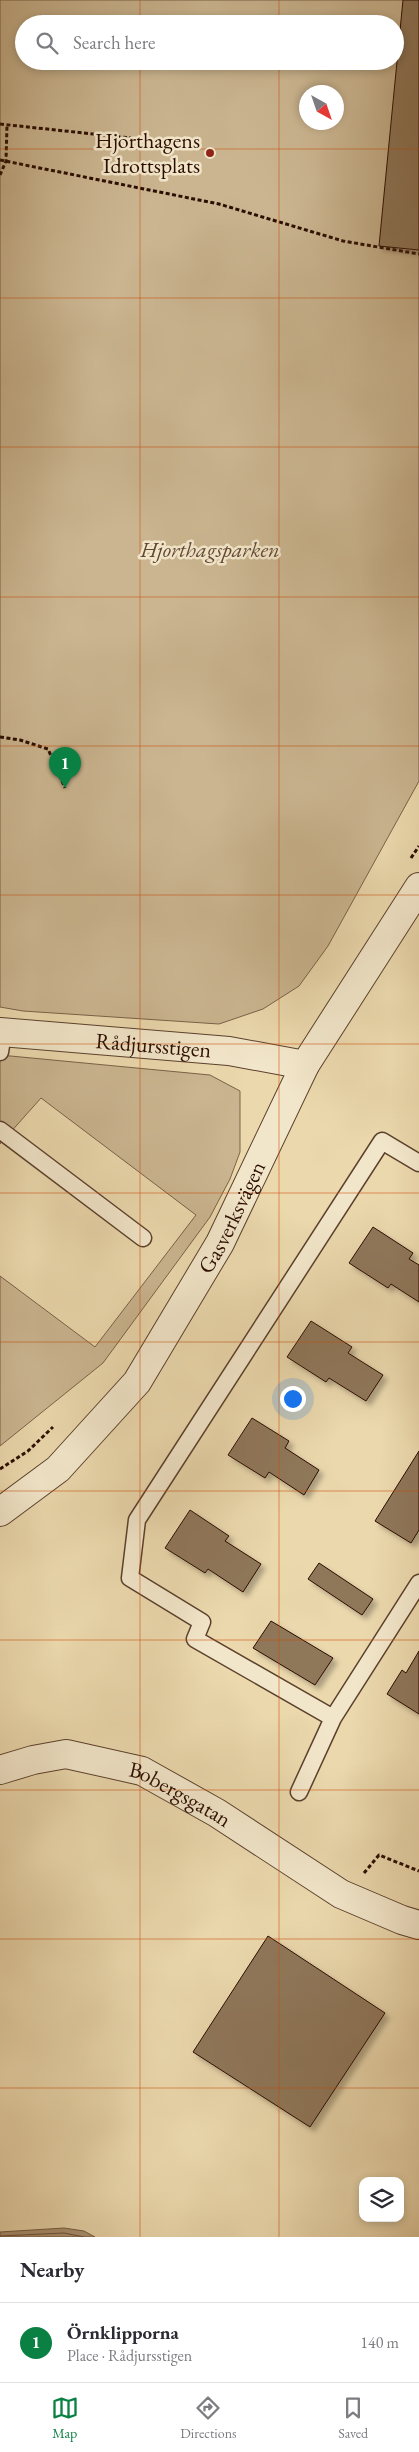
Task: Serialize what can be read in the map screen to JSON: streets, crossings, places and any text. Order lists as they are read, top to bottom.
{
  "streets": {
    "street": ["Rådjursstigen", "Gasverksvägen", "Bobergsgatan"]
  },
  "crossings": [
    ["Rådjursstigen", "Gasverksvägen"]
  ],
  "parks": ["Hjorthagsparken"],
  "places": ["Hjorthagens Idrottsplats"],
  "north": "bottom right",
  "page": {
    "search": "Search here",
    "pins": "1",
    "heading": "Nearby",
    "list": [
      {
        "mark": "1",
        "name": "Örnklipporna",
        "note": "Place · Rådjursstigen",
        "value": "140 m"
      }
    ],
    "nav": ["Map", "Directions", "Saved"]
  }
}
